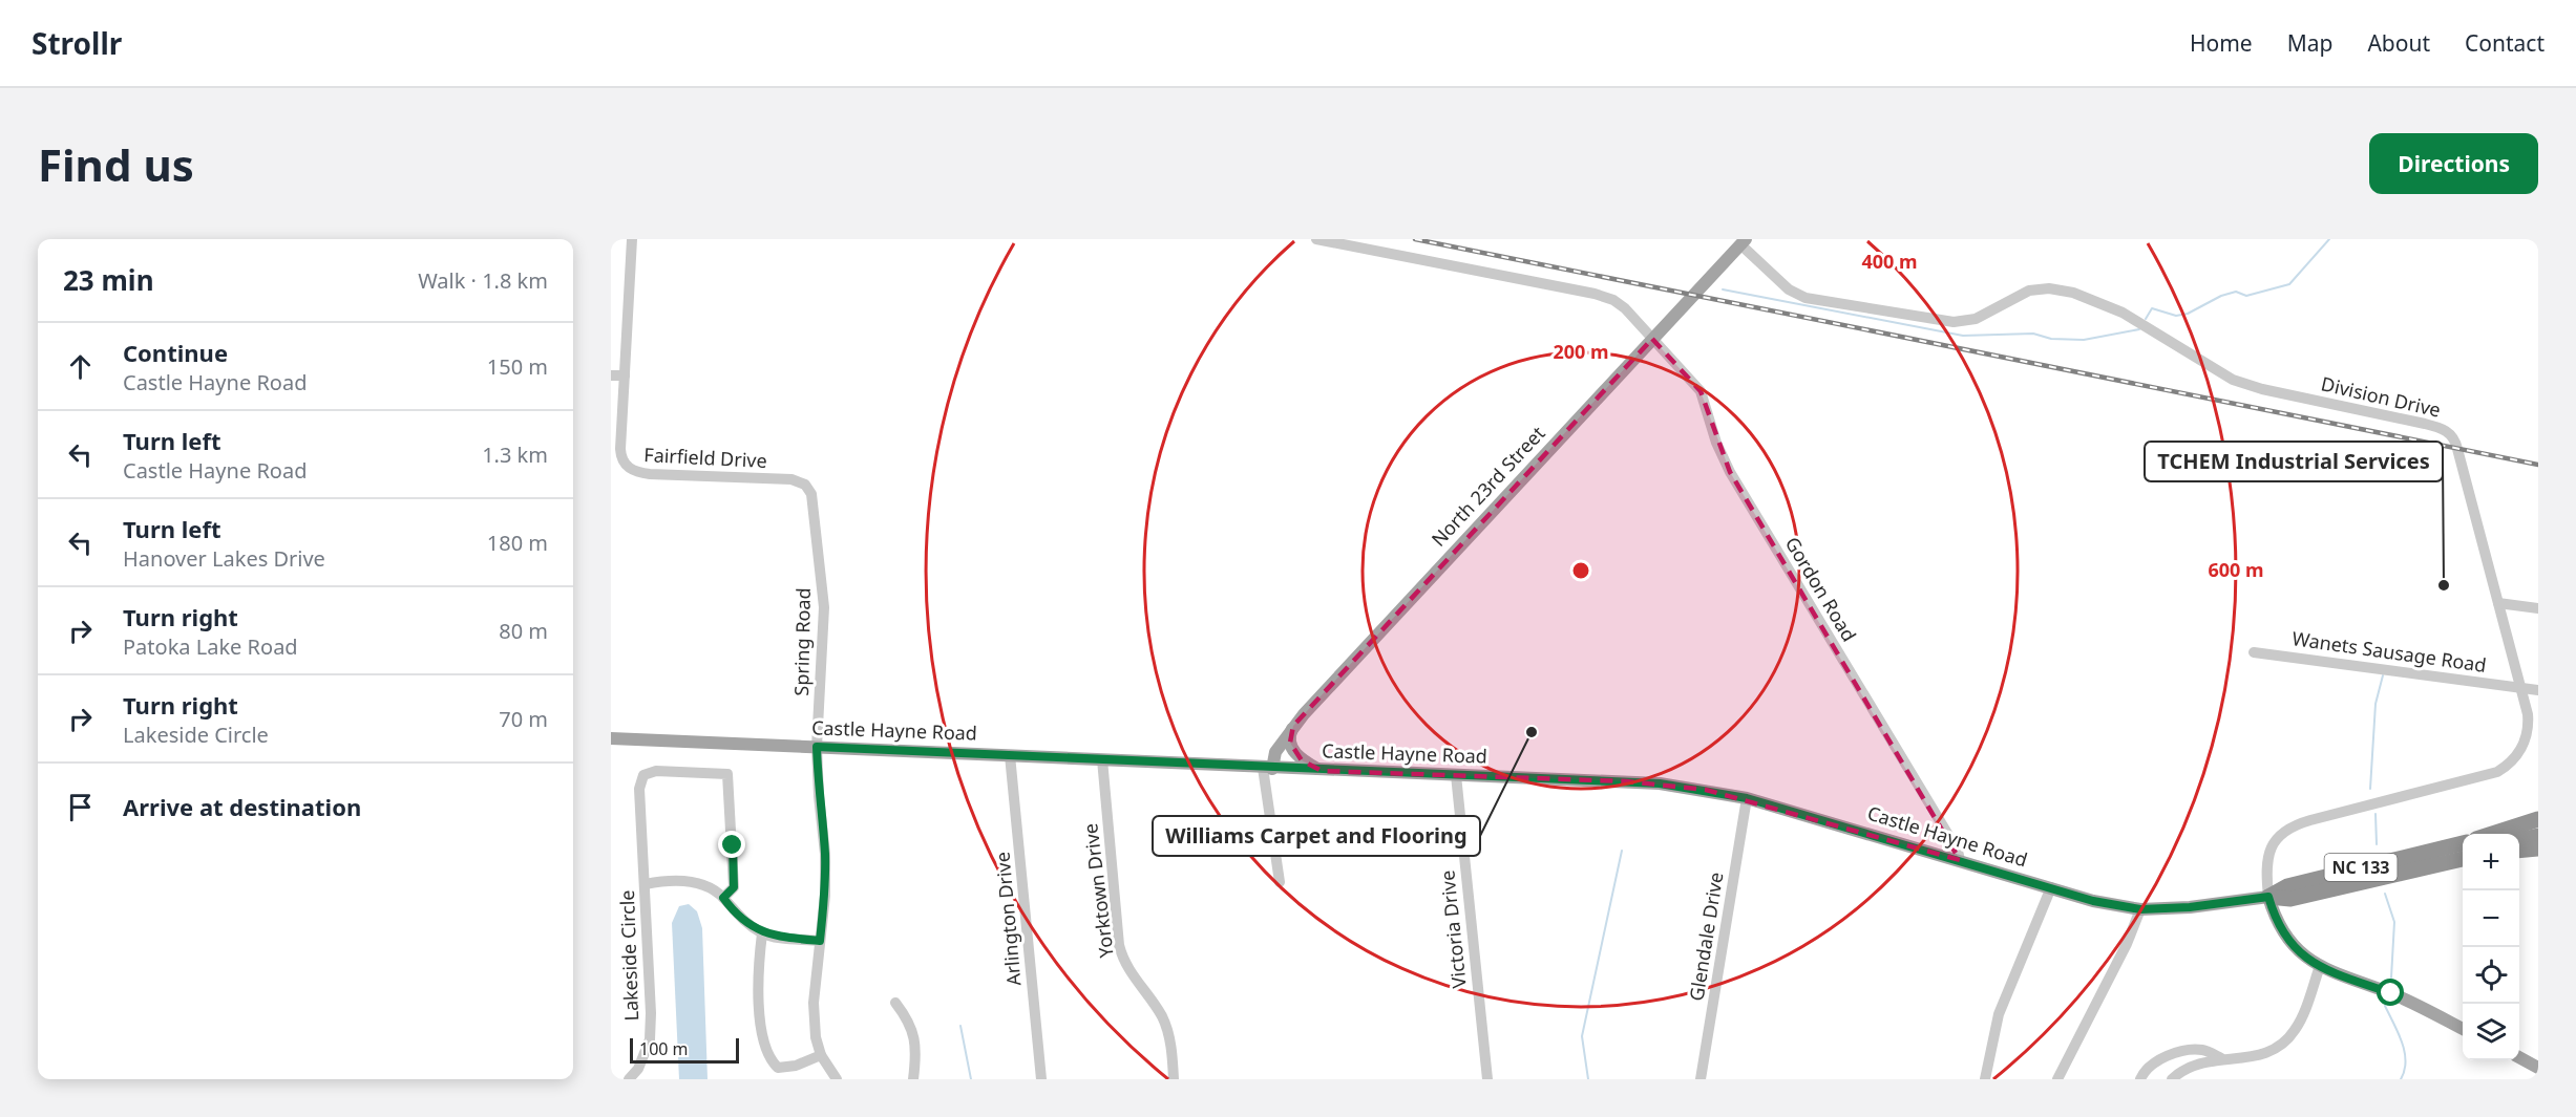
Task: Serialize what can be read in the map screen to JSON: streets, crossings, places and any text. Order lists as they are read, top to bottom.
{
  "streets": {
    "highway": ["NC 133"],
    "main road": ["North 23rd Street", "Castle Hayne Road"],
    "street": [
      "Division Drive",
      "Fairfield Drive",
      "Gordon Road",
      "Spring Road",
      "Wanets Sausage Road",
      "Yorktown Drive",
      "Arlington Drive",
      "Victoria Drive",
      "Glendale Drive",
      "Lakeside Circle"
    ]
  },
  "crossings": [
    ["Division Drive", "North 23rd Street"],
    ["Division Drive", "Wanets Sausage Road"],
    ["Division Drive", "Castle Hayne Road"],
    ["Division Drive", "NC 133"],
    ["Fairfield Drive", "Spring Road"],
    ["North 23rd Street", "Gordon Road"],
    ["North 23rd Street", "Castle Hayne Road"],
    ["Gordon Road", "Castle Hayne Road"],
    ["Spring Road", "Castle Hayne Road"],
    ["Castle Hayne Road", "NC 133"],
    ["Castle Hayne Road", "Yorktown Drive"],
    ["Castle Hayne Road", "Arlington Drive"],
    ["Castle Hayne Road", "Victoria Drive"],
    ["Castle Hayne Road", "Glendale Drive"]
  ],
  "places": ["TCHEM Industrial Services", "Williams Carpet and Flooring"],
  "scale_bar": "100 m",
  "page": {
    "header": "Strollr",
    "nav": [
      "Home",
      "Map",
      "About",
      "Contact"
    ],
    "buttons": "Directions",
    "title": "Find us",
    "heading": ["23 min", "Walk · 1.8 km"],
    "list": [
      ["Continue", "Castle Hayne Road", "150 m"],
      ["Turn left", "Castle Hayne Road", "1.3 km"],
      ["Turn left", "Hanover Lakes Drive", "180 m"],
      ["Turn right", "Patoka Lake Road", "80 m"],
      ["Turn right", "Lakeside Circle", "70 m"],
      "Arrive at destination"
    ],
    "map_buttons": ["+", "−"],
    "scale": "100 m"
  },
  "rings": ["400 m", "200 m", "600 m"]
}
